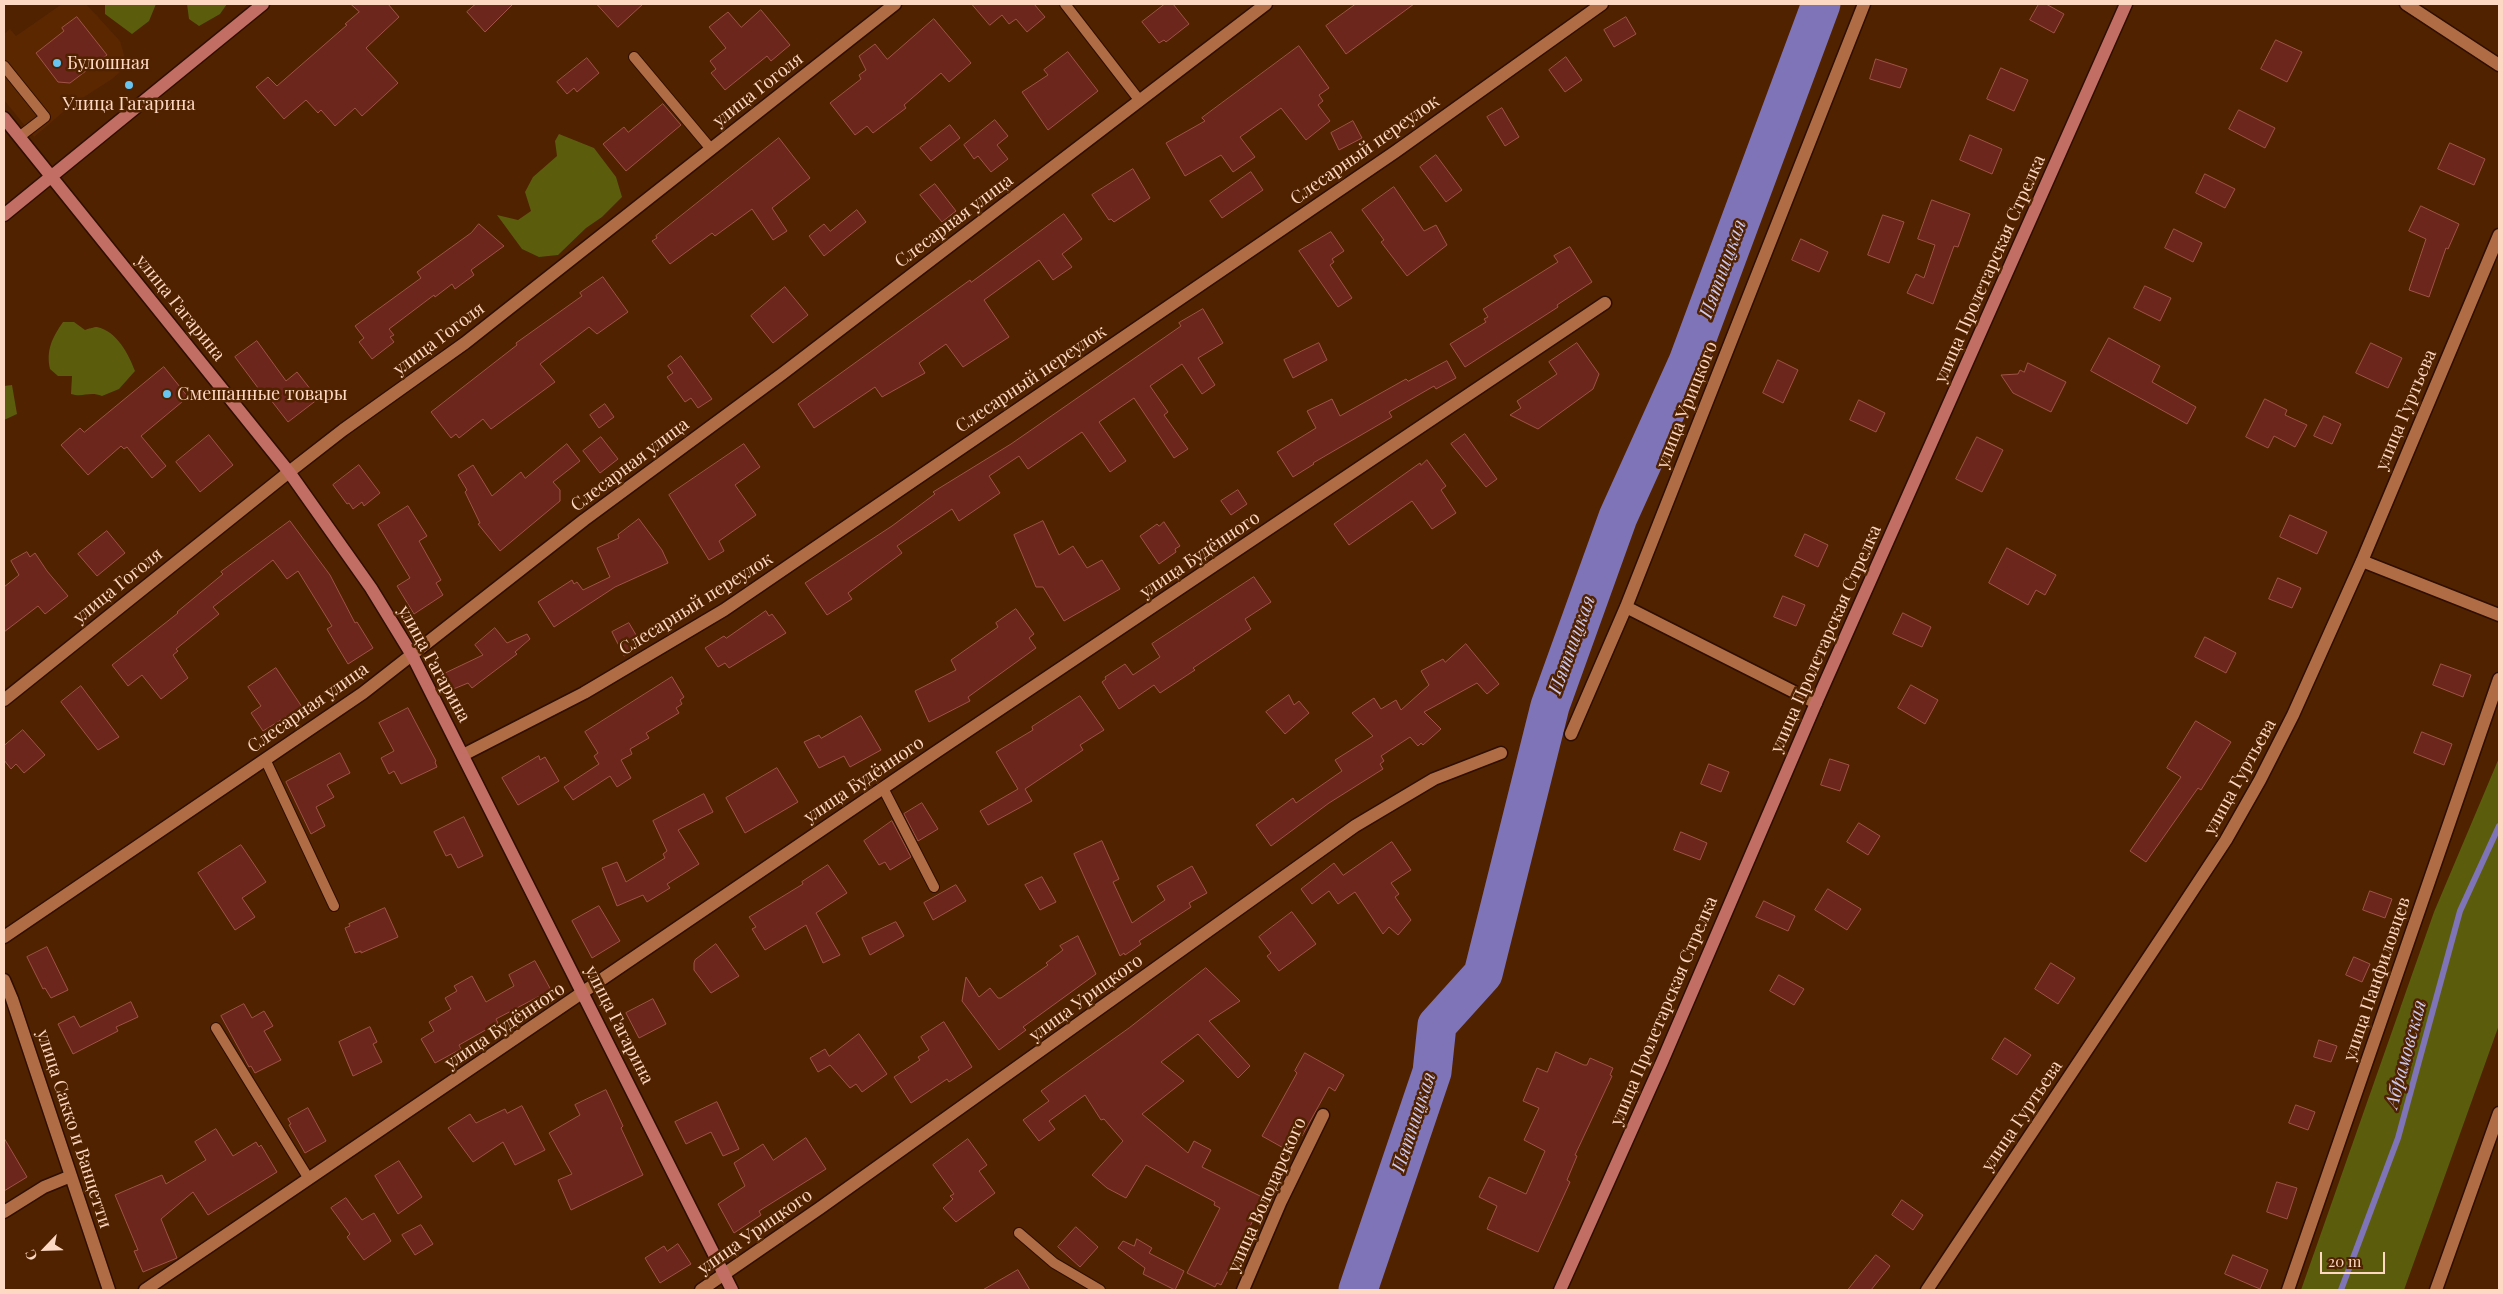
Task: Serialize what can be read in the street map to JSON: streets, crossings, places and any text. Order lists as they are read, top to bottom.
{
  "streets": {
    "main road": ["улица Пролетарская Стрелка", "улица Гагарина"],
    "street": [
      "улица Гоголя",
      "Слесарный переулок",
      "Слесарная улица",
      "улица Урицкого",
      "улица Гуртьева",
      "улица Будённого",
      "улица Панфиловцев",
      "улица Сакко и Ванцетти",
      "улица Володарского"
    ]
  },
  "crossings": [
    ["улица Гоголя", "улица Гагарина"],
    ["Слесарный переулок", "улица Гагарина"],
    ["Слесарная улица", "улица Гагарина"],
    ["улица Гагарина", "улица Урицкого"],
    ["улица Гагарина", "улица Будённого"]
  ],
  "water": ["Пятницкая", "Абрамовская"],
  "places": ["Булошная", "Улица Гагарина", "Смешанные товары"],
  "scale_bar": "20 m",
  "north": "bottom left"
}
